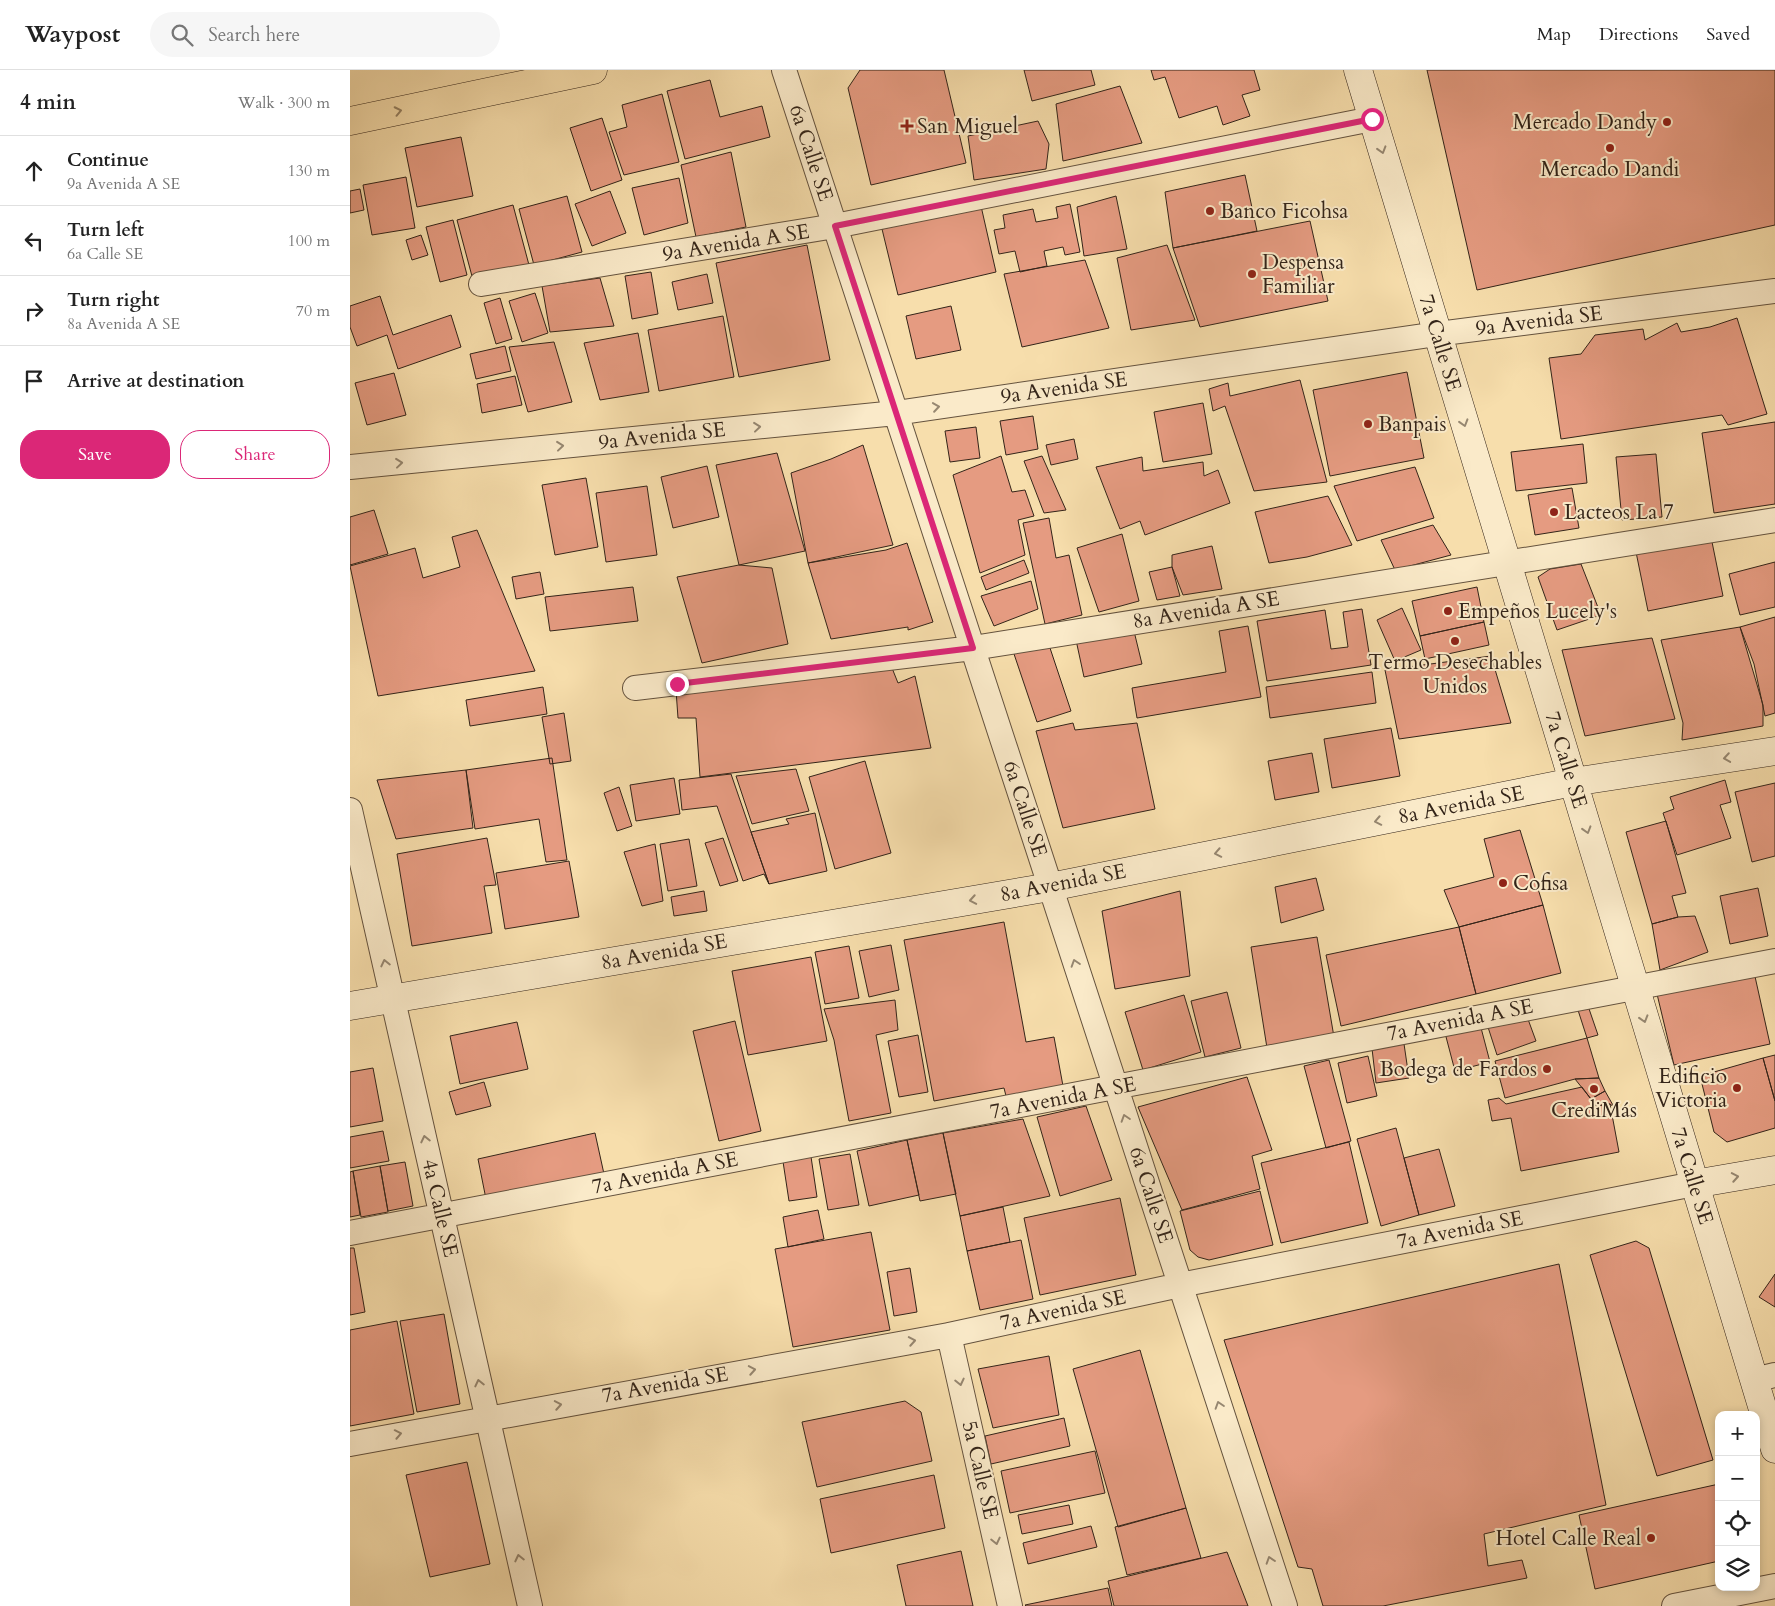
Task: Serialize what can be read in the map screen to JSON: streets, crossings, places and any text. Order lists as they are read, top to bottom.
{
  "streets": {
    "street": [
      "6a Calle SE",
      "9a Avenida A SE",
      "9a Avenida SE",
      "7a Calle SE",
      "8a Avenida A SE",
      "8a Avenida SE",
      "7a Avenida A SE",
      "4a Calle SE",
      "7a Avenida SE",
      "5a Calle SE"
    ]
  },
  "crossings": [
    ["6a Calle SE", "9a Avenida A SE"],
    ["6a Calle SE", "9a Avenida SE"],
    ["6a Calle SE", "8a Avenida A SE"],
    ["6a Calle SE", "8a Avenida SE"],
    ["6a Calle SE", "7a Avenida A SE"],
    ["6a Calle SE", "7a Avenida SE"],
    ["9a Avenida A SE", "7a Calle SE"],
    ["9a Avenida SE", "7a Calle SE"],
    ["7a Calle SE", "8a Avenida A SE"],
    ["7a Calle SE", "8a Avenida SE"],
    ["7a Calle SE", "7a Avenida A SE"],
    ["7a Calle SE", "7a Avenida SE"],
    ["8a Avenida SE", "4a Calle SE"],
    ["7a Avenida A SE", "4a Calle SE"],
    ["4a Calle SE", "7a Avenida SE"],
    ["7a Avenida SE", "5a Calle SE"]
  ],
  "one_way": [
    "6a Calle SE",
    "9a Avenida SE",
    "7a Calle SE",
    "8a Avenida SE",
    "4a Calle SE",
    "7a Avenida SE",
    "5a Calle SE"
  ],
  "places": {
    "other": [
      "Mercado Dandy",
      "Mercado Dandi",
      "Banco Ficohsa",
      "Despensa Familiar",
      "Banpais",
      "Lacteos La 7",
      "Empeños Lucely's",
      "Termo Desechables Unidos",
      "Cofisa",
      "Bodega de Fardos",
      "Edificio Victoria",
      "CrediMás",
      "Hotel Calle Real"
    ],
    "health": ["San Miguel"]
  },
  "page": {
    "header": "Waypost",
    "search": "Search here",
    "nav": ["Map", "Directions", "Saved"],
    "heading": ["4 min", "Walk · 300 m"],
    "list": [
      ["Continue", "9a Avenida A SE", "130 m"],
      ["Turn left", "6a Calle SE", "100 m"],
      ["Turn right", "8a Avenida A SE", "70 m"],
      "Arrive at destination"
    ],
    "buttons": ["Save", "Share"],
    "map_buttons": ["+", "−"]
  }
}
